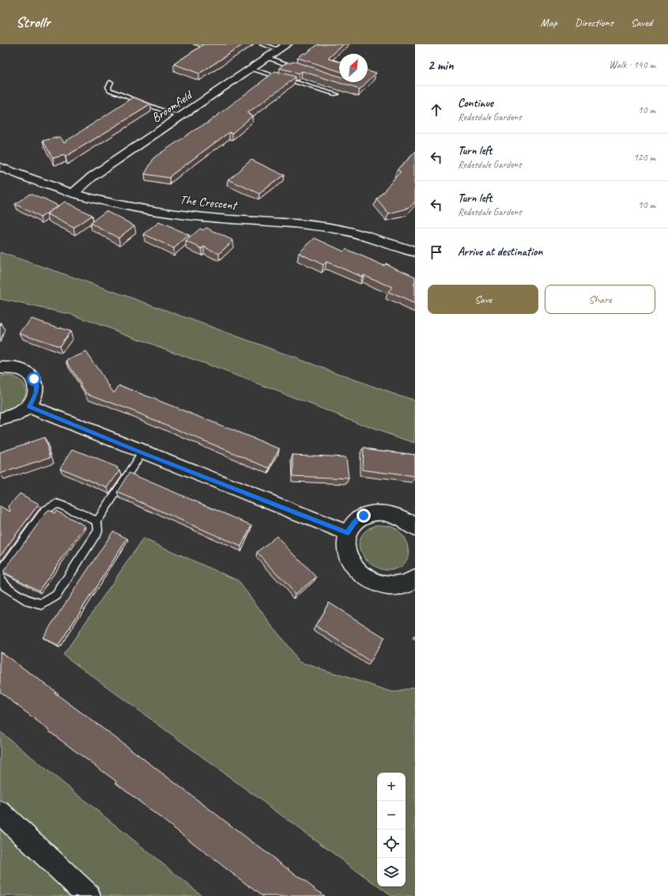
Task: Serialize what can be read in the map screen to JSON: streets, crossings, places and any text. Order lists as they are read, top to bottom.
{
  "streets": {
    "street": ["Broomfield", "The Crescent"]
  },
  "crossings": [
    ["Broomfield", "The Crescent"]
  ],
  "north": "top right",
  "page": {
    "header": "Strollr",
    "nav": ["Map", "Directions", "Saved"],
    "heading": ["2 min", "Walk · 140 m"],
    "list": [
      ["Continue", "Redesdale Gardens", "10 m"],
      ["Turn left", "Redesdale Gardens", "120 m"],
      ["Turn left", "Redesdale Gardens", "10 m"],
      "Arrive at destination"
    ],
    "buttons": ["Save", "Share"],
    "map_buttons": ["+", "−"]
  }
}
